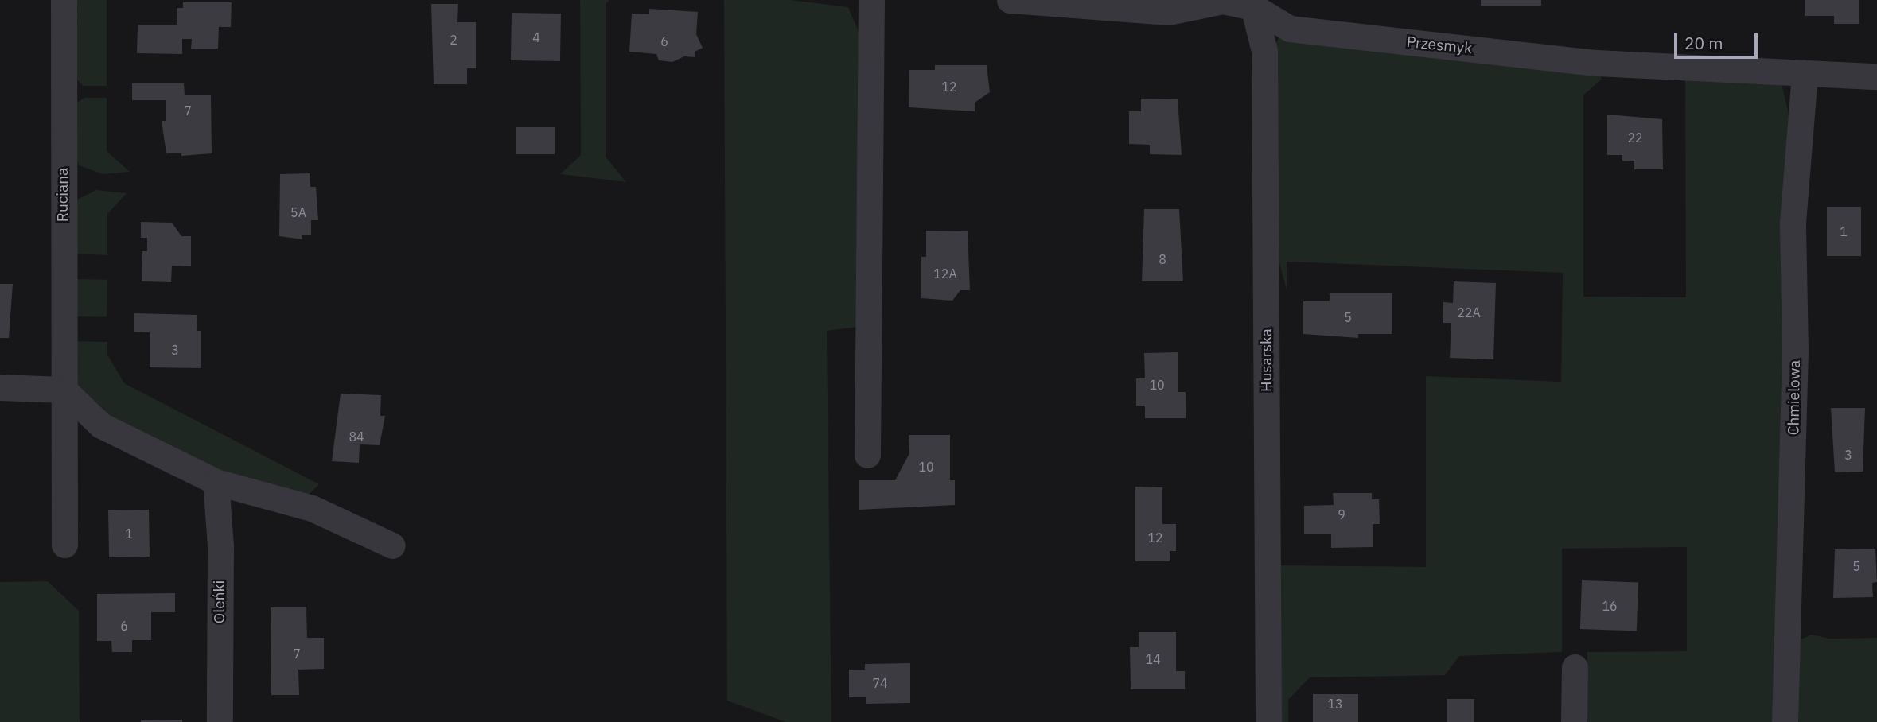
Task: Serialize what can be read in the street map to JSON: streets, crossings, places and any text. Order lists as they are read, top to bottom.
{
  "streets": {
    "street": [
      "Przesmyk",
      "Ruciana",
      "Husarska",
      "Chmielowa",
      "Oleńki"
    ]
  },
  "crossings": [
    ["Przesmyk", "Husarska"],
    ["Przesmyk", "Chmielowa"]
  ],
  "house_numbers": [
    "4",
    "2",
    "6",
    "12",
    "7",
    "22",
    "5A",
    "1",
    "8",
    "12A",
    "22A",
    "5",
    "3",
    "10",
    "84",
    "3",
    "10",
    "9",
    "1",
    "12",
    "5",
    "16",
    "6",
    "7",
    "14",
    "74",
    "13"
  ],
  "scale_bar": "20 m"
}
